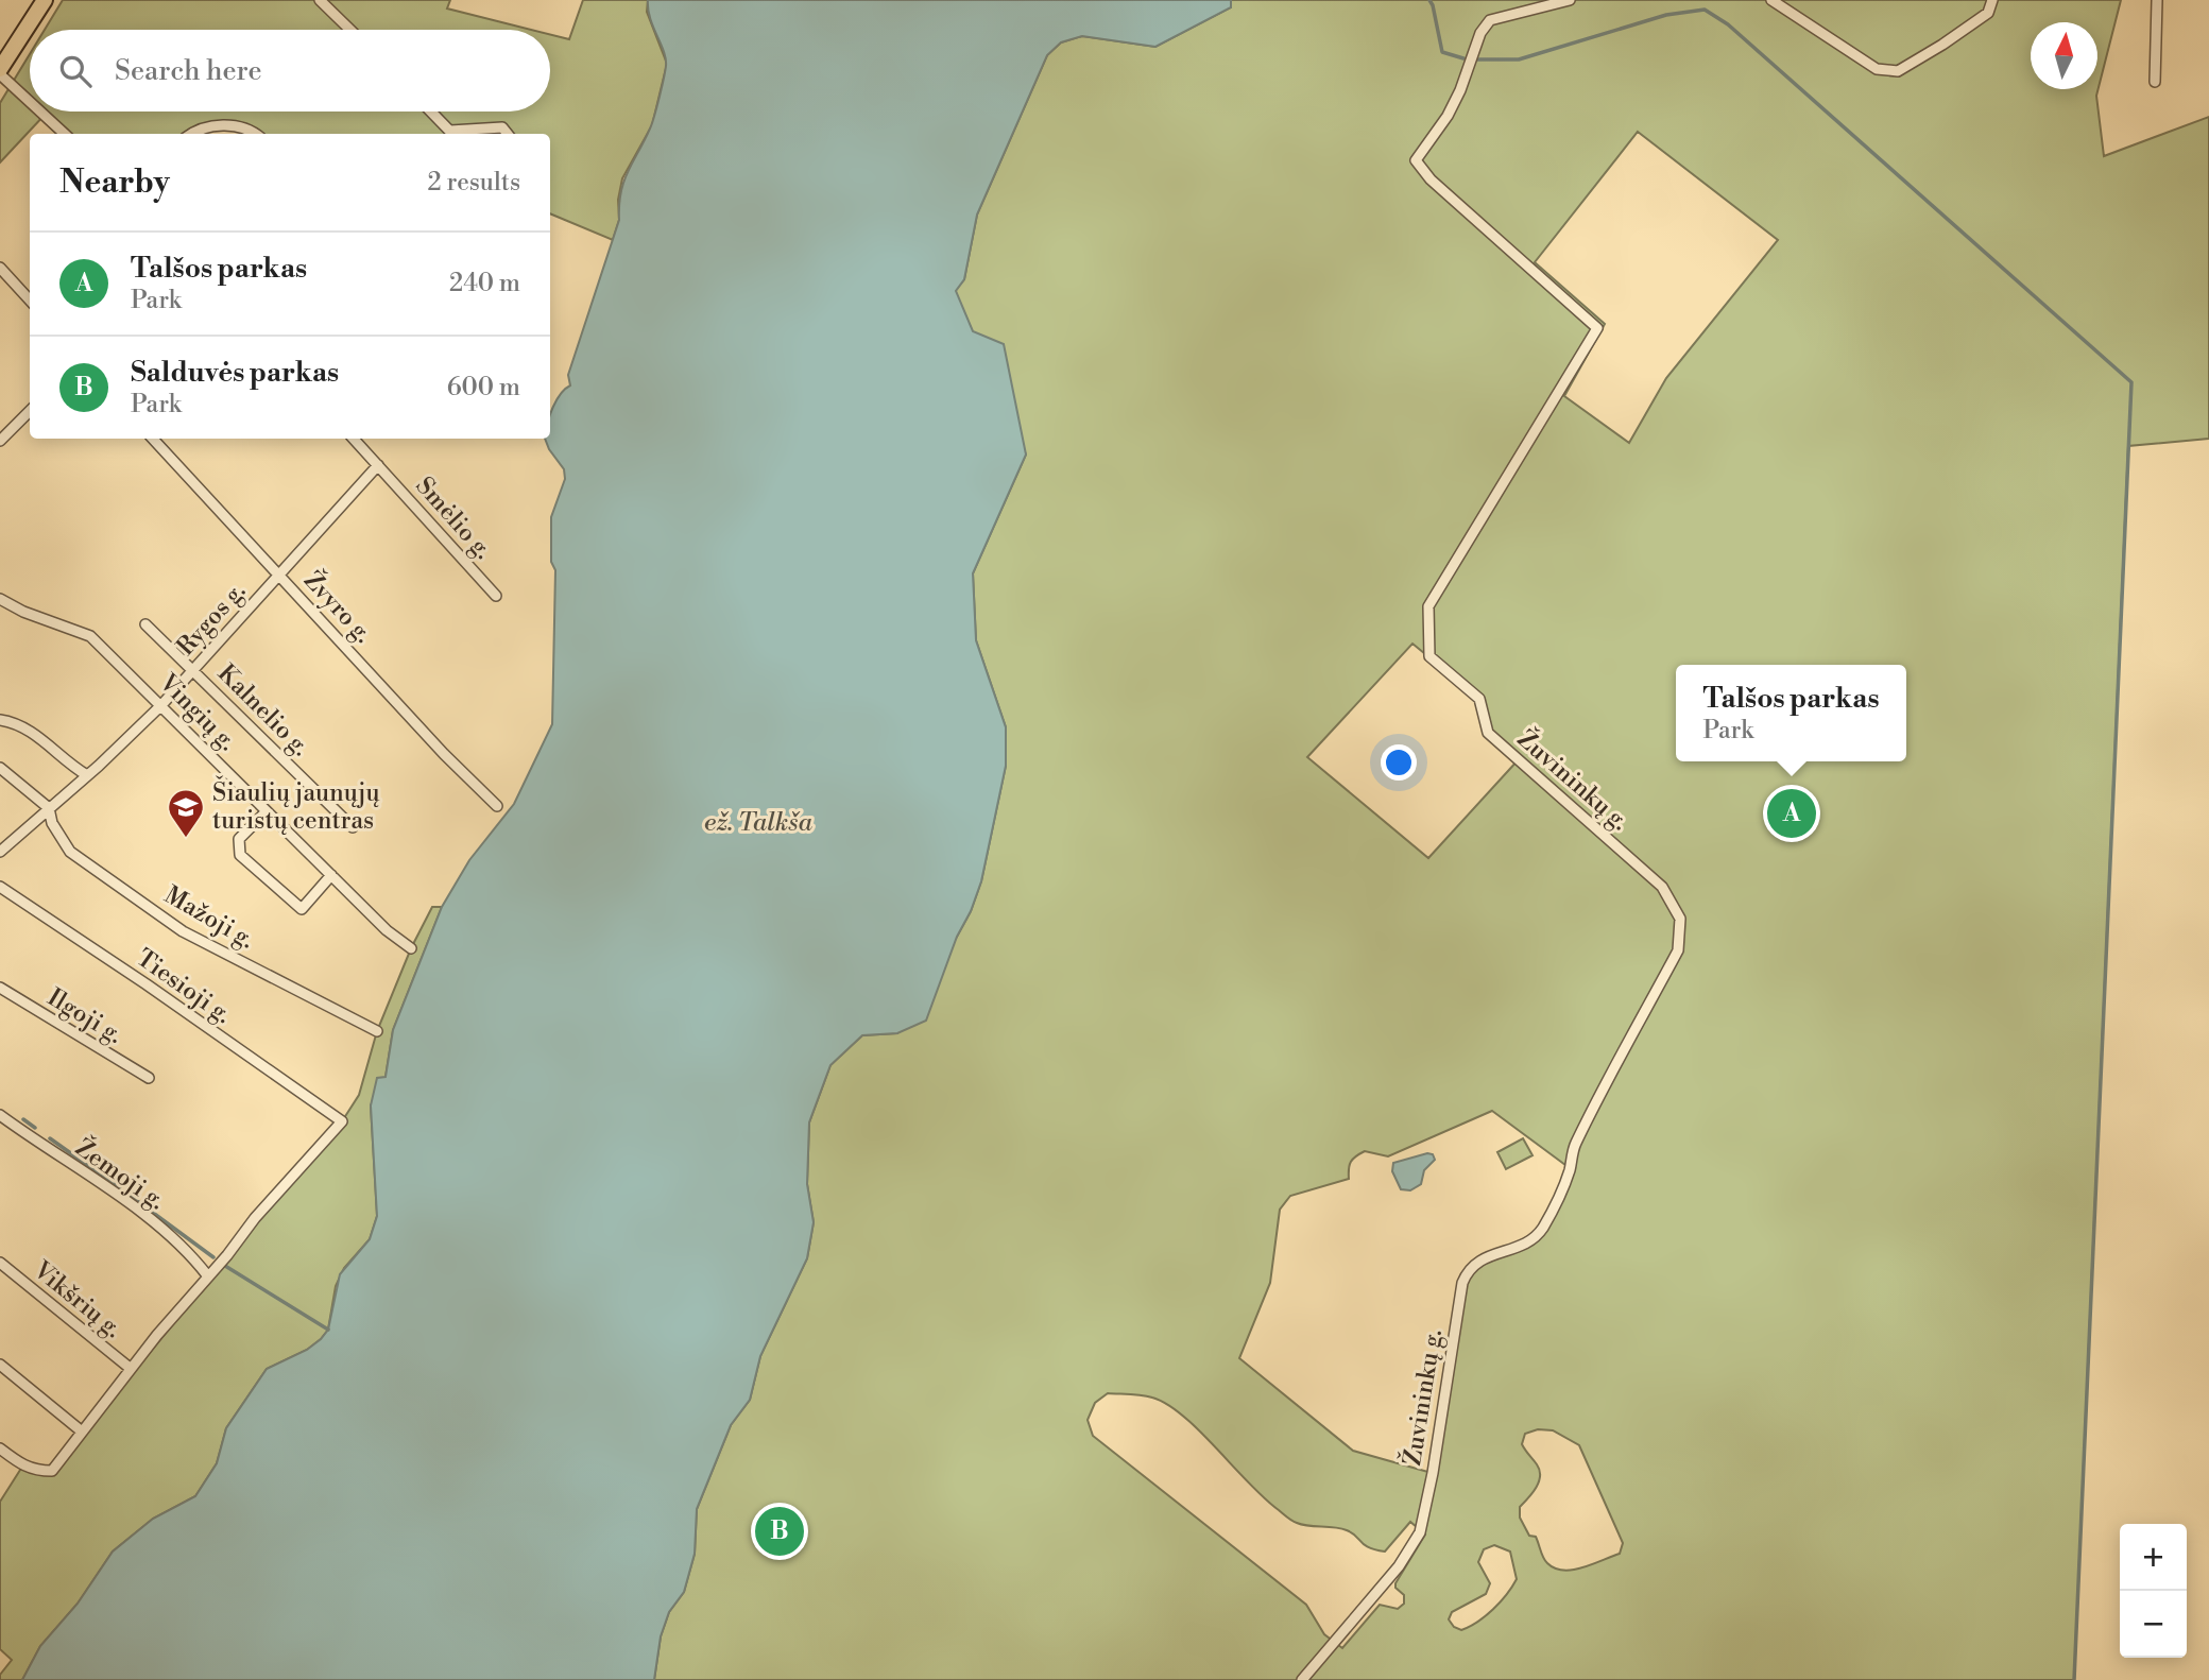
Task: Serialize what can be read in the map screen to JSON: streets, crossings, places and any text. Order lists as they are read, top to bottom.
{
  "streets": {
    "street": [
      "Smėlio g.",
      "Žvyro g.",
      "Rygos g.",
      "Kalnelio g.",
      "Vingių g.",
      "Žuvininkų g.",
      "Mažoji g.",
      "Tiesioji g.",
      "Ilgoji g.",
      "Žemoji g.",
      "Vikšrių g."
    ]
  },
  "crossings": [
    ["Smėlio g.", "Rygos g."],
    ["Žvyro g.", "Rygos g."],
    ["Rygos g.", "Kalnelio g."],
    ["Rygos g.", "Vingių g."],
    ["Rygos g.", "Mažoji g."],
    ["Tiesioji g.", "Žemoji g."]
  ],
  "water": ["ež. Talkša"],
  "places": {
    "school or university": ["Šiaulių jaunųjų turistų centras"]
  },
  "north": "top",
  "page": {
    "search": "Search here",
    "heading": ["Nearby", "2 results"],
    "list": [
      {
        "mark": "A",
        "name": "Talšos parkas",
        "note": "Park",
        "value": "240 m"
      },
      {
        "mark": "B",
        "name": "Salduvės parkas",
        "note": "Park",
        "value": "600 m"
      }
    ],
    "popup": ["Talšos parkas", "Park"],
    "pins": ["A", "B"],
    "map_buttons": ["+", "−"]
  }
}
